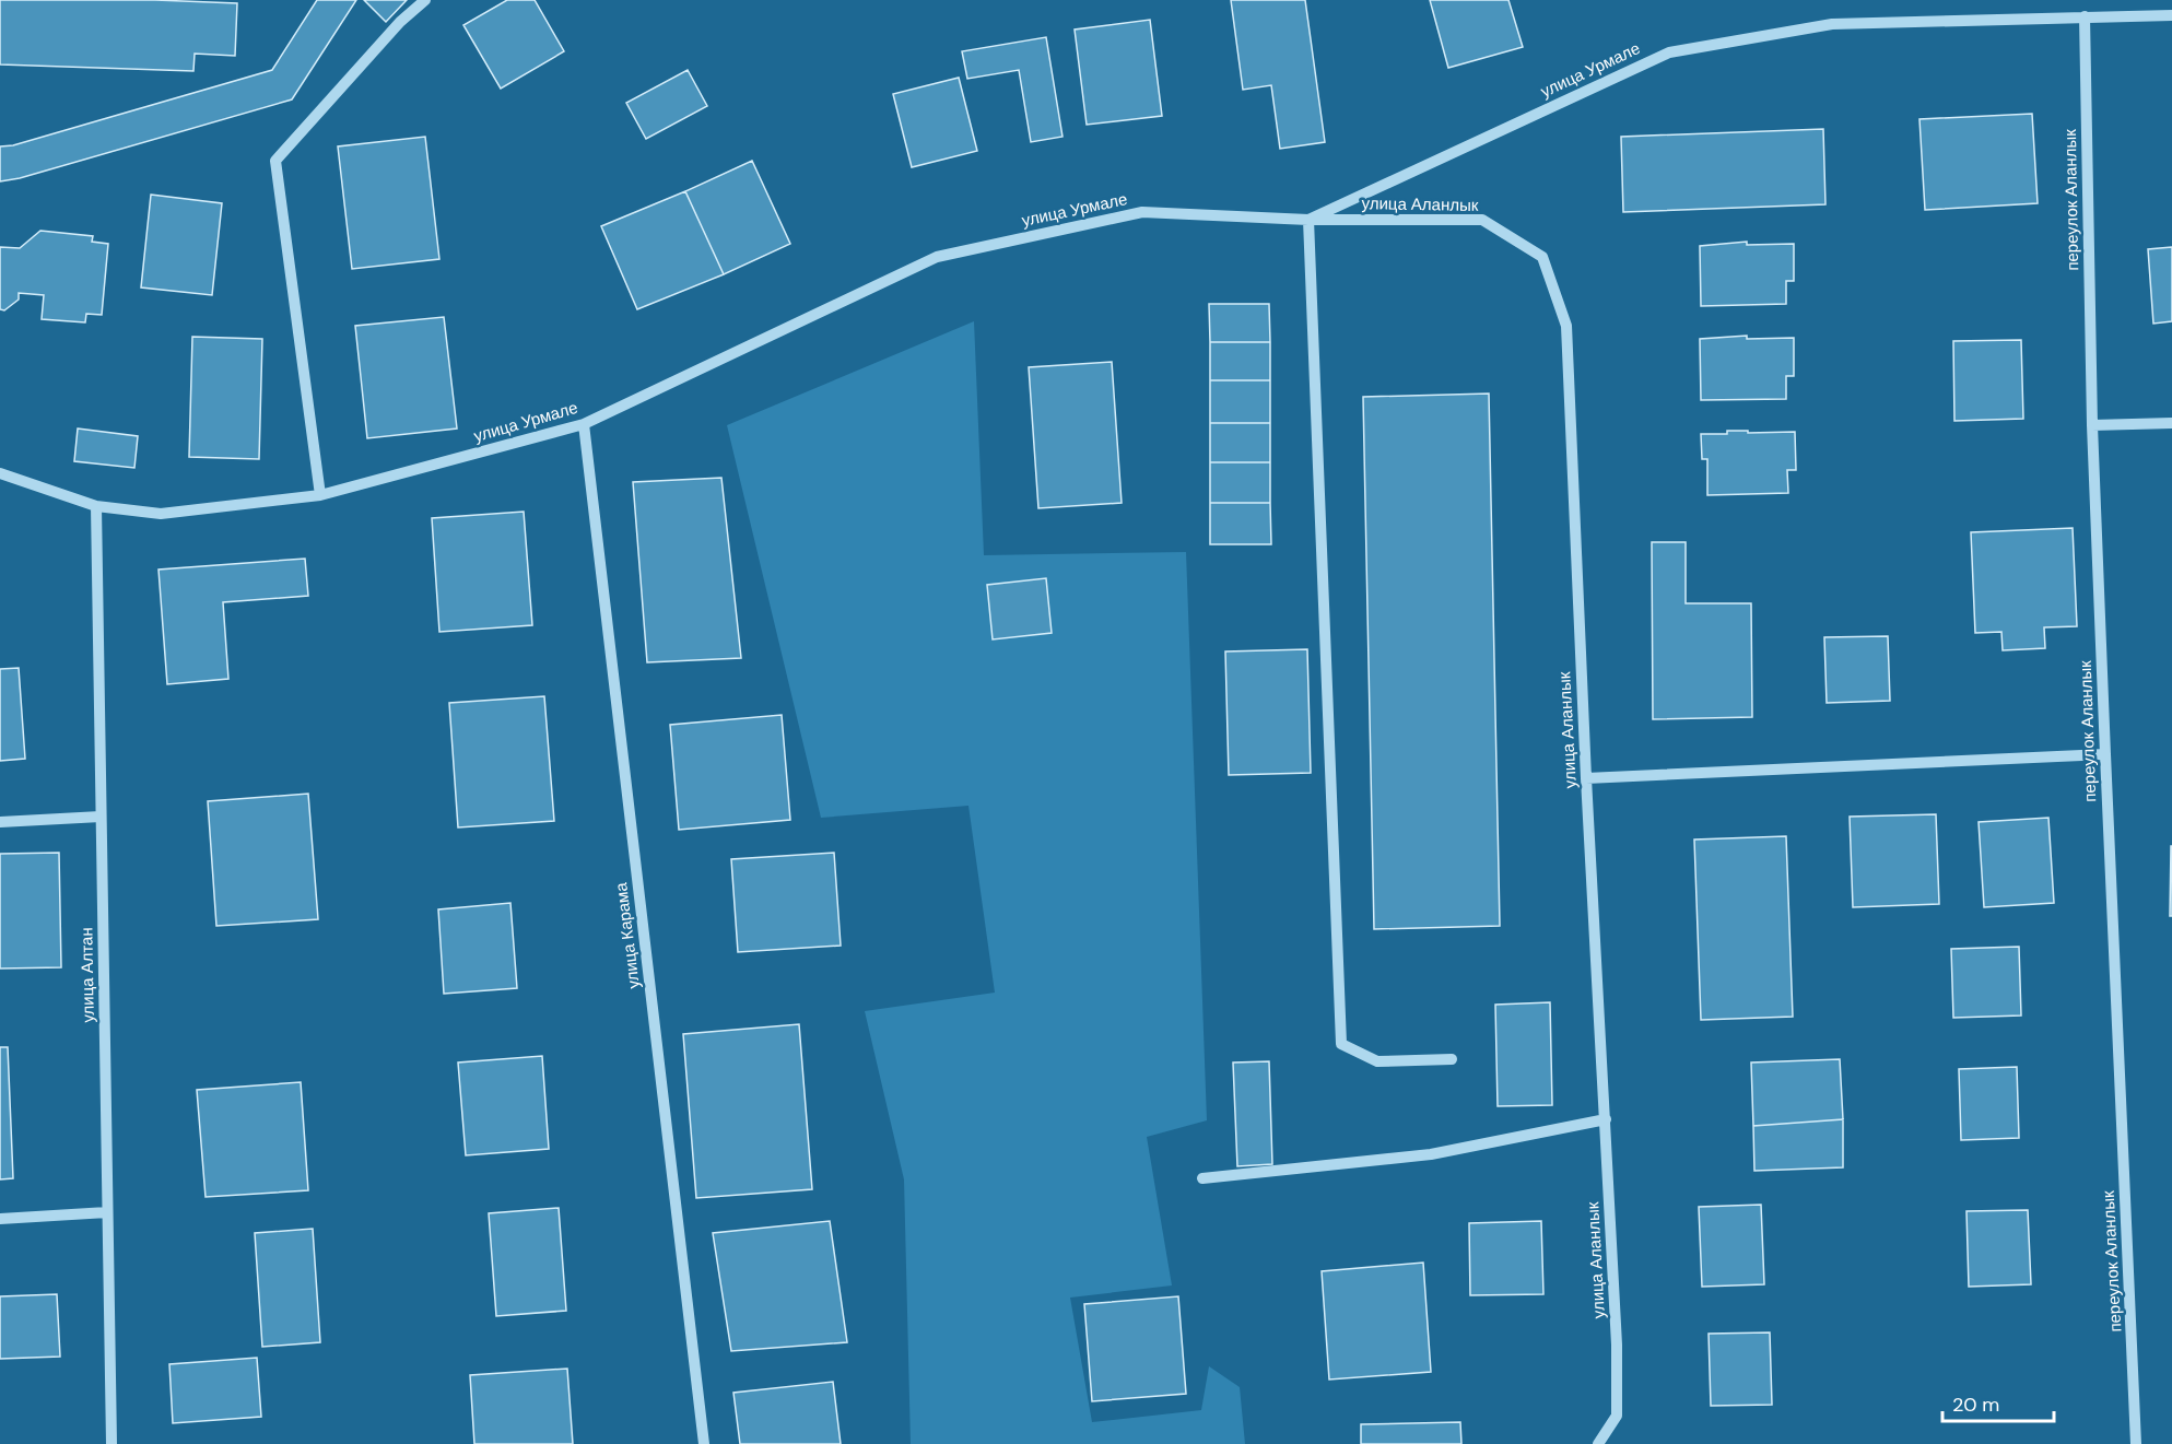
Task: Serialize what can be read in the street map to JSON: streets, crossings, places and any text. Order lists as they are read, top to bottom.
{
  "streets": {
    "street": [
      "улица Урмале",
      "переулок Аланлык",
      "улица Аланлык",
      "улица Карама",
      "улица Алтан"
    ]
  },
  "crossings": [
    ["улица Урмале", "переулок Аланлык"],
    ["улица Урмале", "улица Аланлык"],
    ["улица Урмале", "улица Карама"],
    ["улица Урмале", "улица Алтан"]
  ],
  "scale_bar": "20 m"
}
